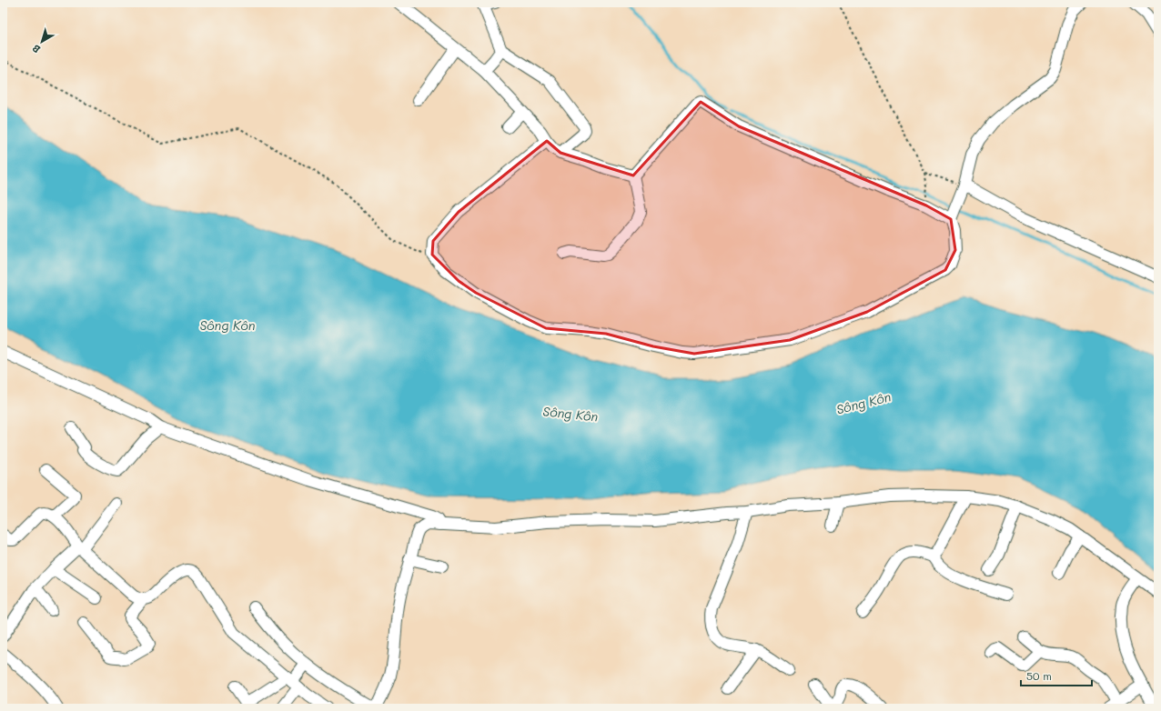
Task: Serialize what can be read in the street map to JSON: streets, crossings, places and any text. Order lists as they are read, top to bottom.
{
  "water": ["Sông Kôn"],
  "scale_bar": "50 m",
  "north": "bottom left"
}
